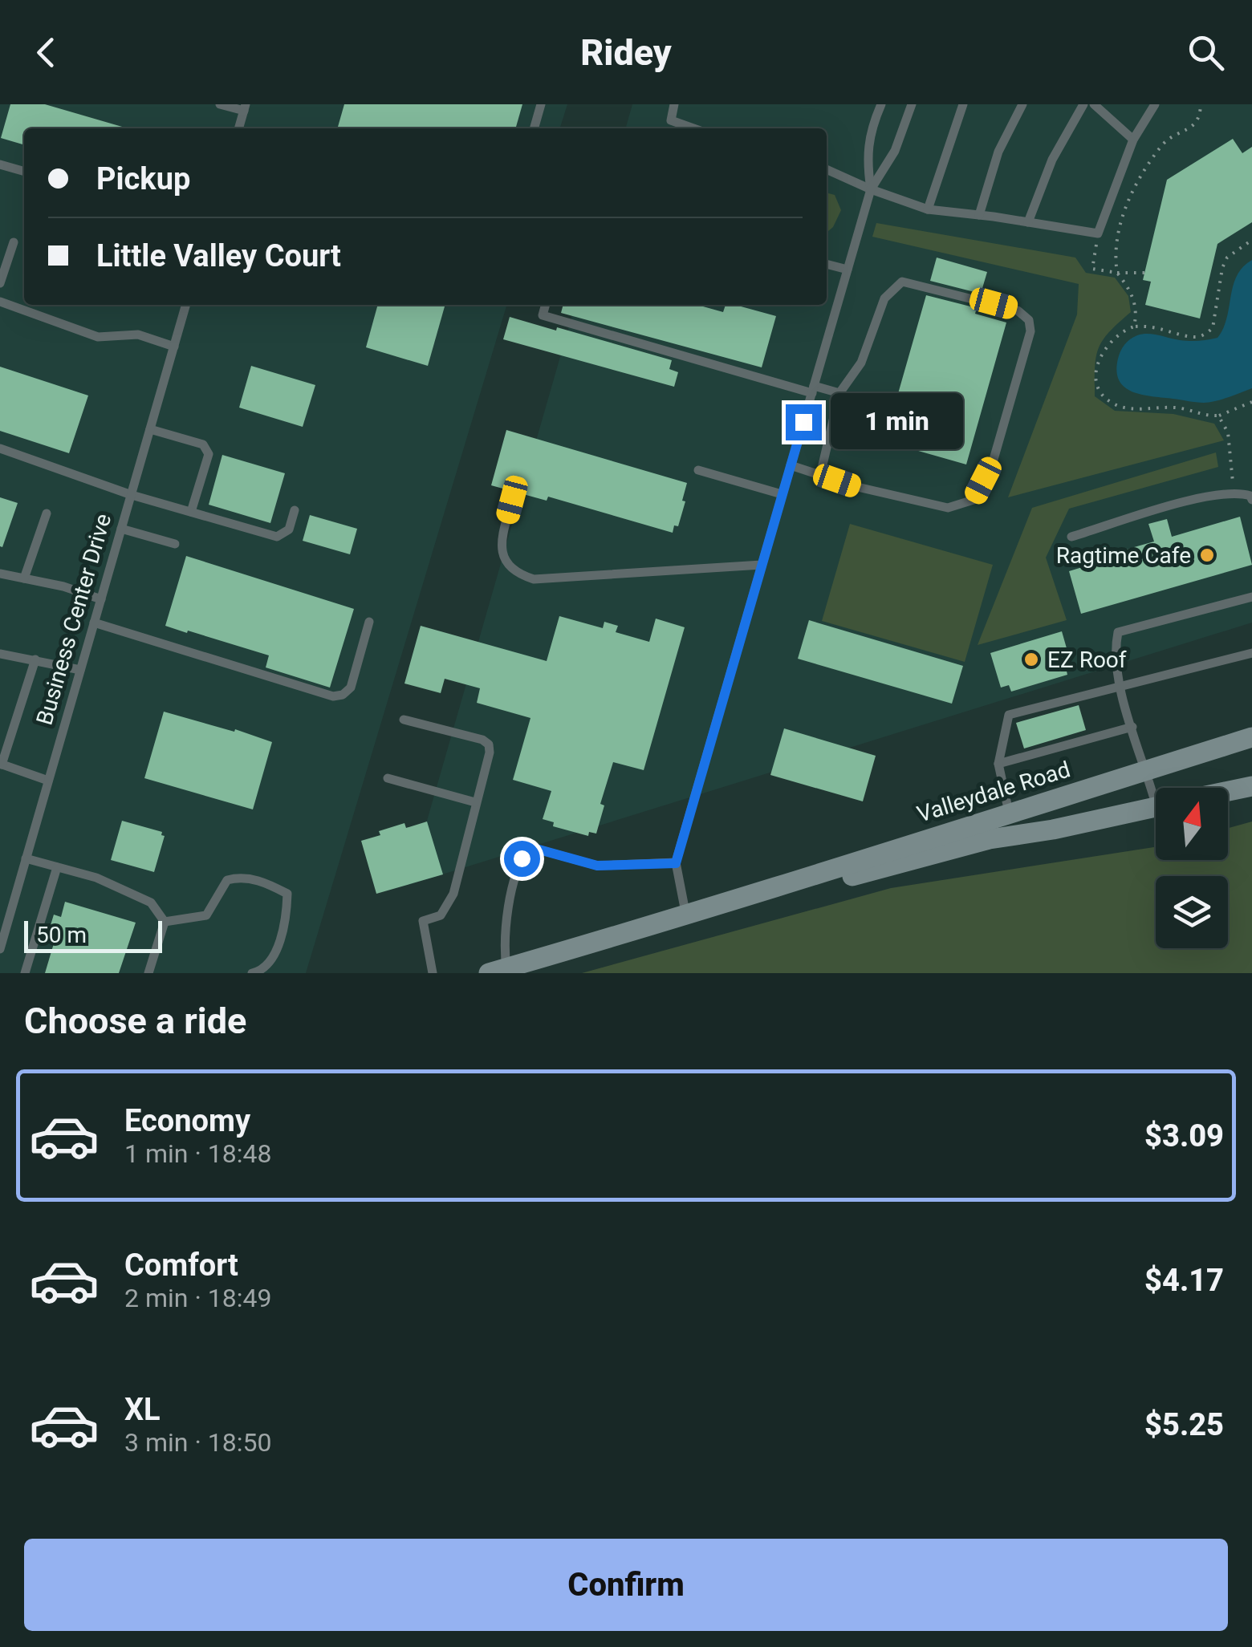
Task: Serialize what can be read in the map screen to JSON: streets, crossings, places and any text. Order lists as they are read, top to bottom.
{
  "streets": {
    "main road": ["Valleydale Road"],
    "lane": ["Business Center Drive"]
  },
  "places": ["Ragtime Cafe", "EZ Roof"],
  "scale_bar": "50 m",
  "north": "top",
  "page": {
    "header": "Ridey",
    "banner": ["Pickup", "Little Valley Court"],
    "bubble": "1 min",
    "scale": "50 m",
    "heading": "Choose a ride",
    "list": [
      {
        "name": "Economy",
        "note": "1 min · 18:48",
        "value": "$3.09"
      },
      {
        "name": "Comfort",
        "note": "2 min · 18:49",
        "value": "$4.17"
      },
      {
        "name": "XL",
        "note": "3 min · 18:50",
        "value": "$5.25"
      }
    ],
    "buttons": "Confirm"
  }
}
